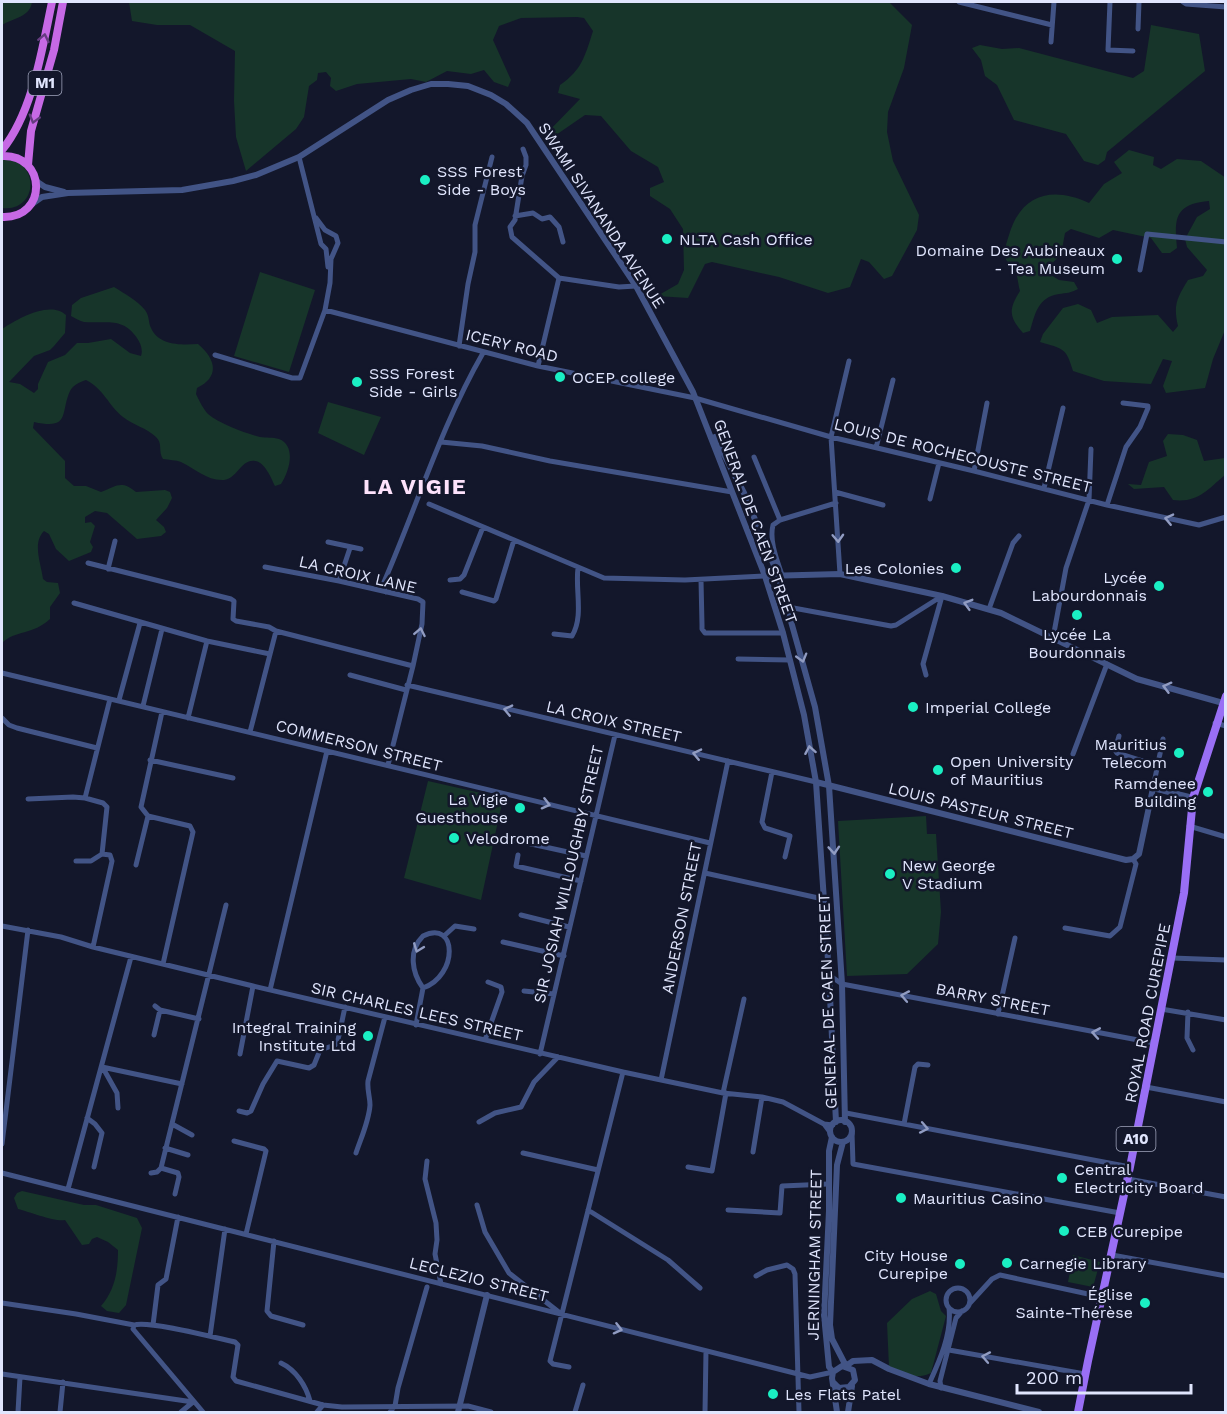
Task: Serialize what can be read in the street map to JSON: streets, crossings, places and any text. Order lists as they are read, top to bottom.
{
  "streets": {
    "highway": ["M1"],
    "main road": ["ROYAL ROAD CUREPIPE", "A10"],
    "street": [
      "SWAMI SIVANANDA AVENUE",
      "ICERY ROAD",
      "LOUIS DE ROCHECOUSTE STREET",
      "GENERAL DE CAEN STREET",
      "LA CROIX LANE",
      "LA CROIX STREET",
      "COMMERSON STREET",
      "LOUIS PASTEUR STREET",
      "SIR JOSIAH WILLOUGHBY STREET",
      "ANDERSON STREET",
      "BARRY STREET",
      "SIR CHARLES LEES STREET",
      "JERNINGHAM STREET",
      "LECLEZIO STREET"
    ]
  },
  "crossings": [
    ["SWAMI SIVANANDA AVENUE", "ICERY ROAD"],
    ["SWAMI SIVANANDA AVENUE", "LOUIS DE ROCHECOUSTE STREET"],
    ["SWAMI SIVANANDA AVENUE", "GENERAL DE CAEN STREET"],
    ["ICERY ROAD", "LOUIS DE ROCHECOUSTE STREET"],
    ["GENERAL DE CAEN STREET", "LA CROIX STREET"],
    ["GENERAL DE CAEN STREET", "LOUIS PASTEUR STREET"],
    ["GENERAL DE CAEN STREET", "BARRY STREET"],
    ["GENERAL DE CAEN STREET", "SIR CHARLES LEES STREET"],
    ["GENERAL DE CAEN STREET", "JERNINGHAM STREET"],
    ["LA CROIX LANE", "LA CROIX STREET"],
    ["LA CROIX LANE", "COMMERSON STREET"],
    ["LA CROIX STREET", "LOUIS PASTEUR STREET"],
    ["LA CROIX STREET", "SIR JOSIAH WILLOUGHBY STREET"],
    ["LA CROIX STREET", "ANDERSON STREET"],
    ["COMMERSON STREET", "SIR JOSIAH WILLOUGHBY STREET"],
    ["COMMERSON STREET", "ANDERSON STREET"],
    ["SIR JOSIAH WILLOUGHBY STREET", "SIR CHARLES LEES STREET"],
    ["ANDERSON STREET", "SIR CHARLES LEES STREET"],
    ["BARRY STREET", "ROYAL ROAD CUREPIPE"],
    ["SIR CHARLES LEES STREET", "JERNINGHAM STREET"],
    ["ROYAL ROAD CUREPIPE", "A10"],
    ["JERNINGHAM STREET", "LECLEZIO STREET"]
  ],
  "one_way": ["LA CROIX STREET", "BARRY STREET"],
  "districts": ["LA VIGIE"],
  "places": [
    "SSS Forest Side - Boys",
    "NLTA Cash Office",
    "Domaine Des Aubineaux - Tea Museum",
    "OCEP college",
    "SSS Forest Side - Girls",
    "Les Colonies",
    "Lycée Labourdonnais",
    "Lycée La Bourdonnais",
    "Imperial College",
    "Mauritius Telecom",
    "Open University of Mauritius",
    "Ramdenee Building",
    "La Vigie Guesthouse",
    "Velodrome",
    "New George V Stadium",
    "Integral Training Institute Ltd",
    "Central Electricity Board",
    "Mauritius Casino",
    "CEB Curepipe",
    "Carnegie Library",
    "City House Curepipe",
    "Église Sainte-Thérèse",
    "Les Flats Patel"
  ],
  "scale_bar": "200 m"
}
